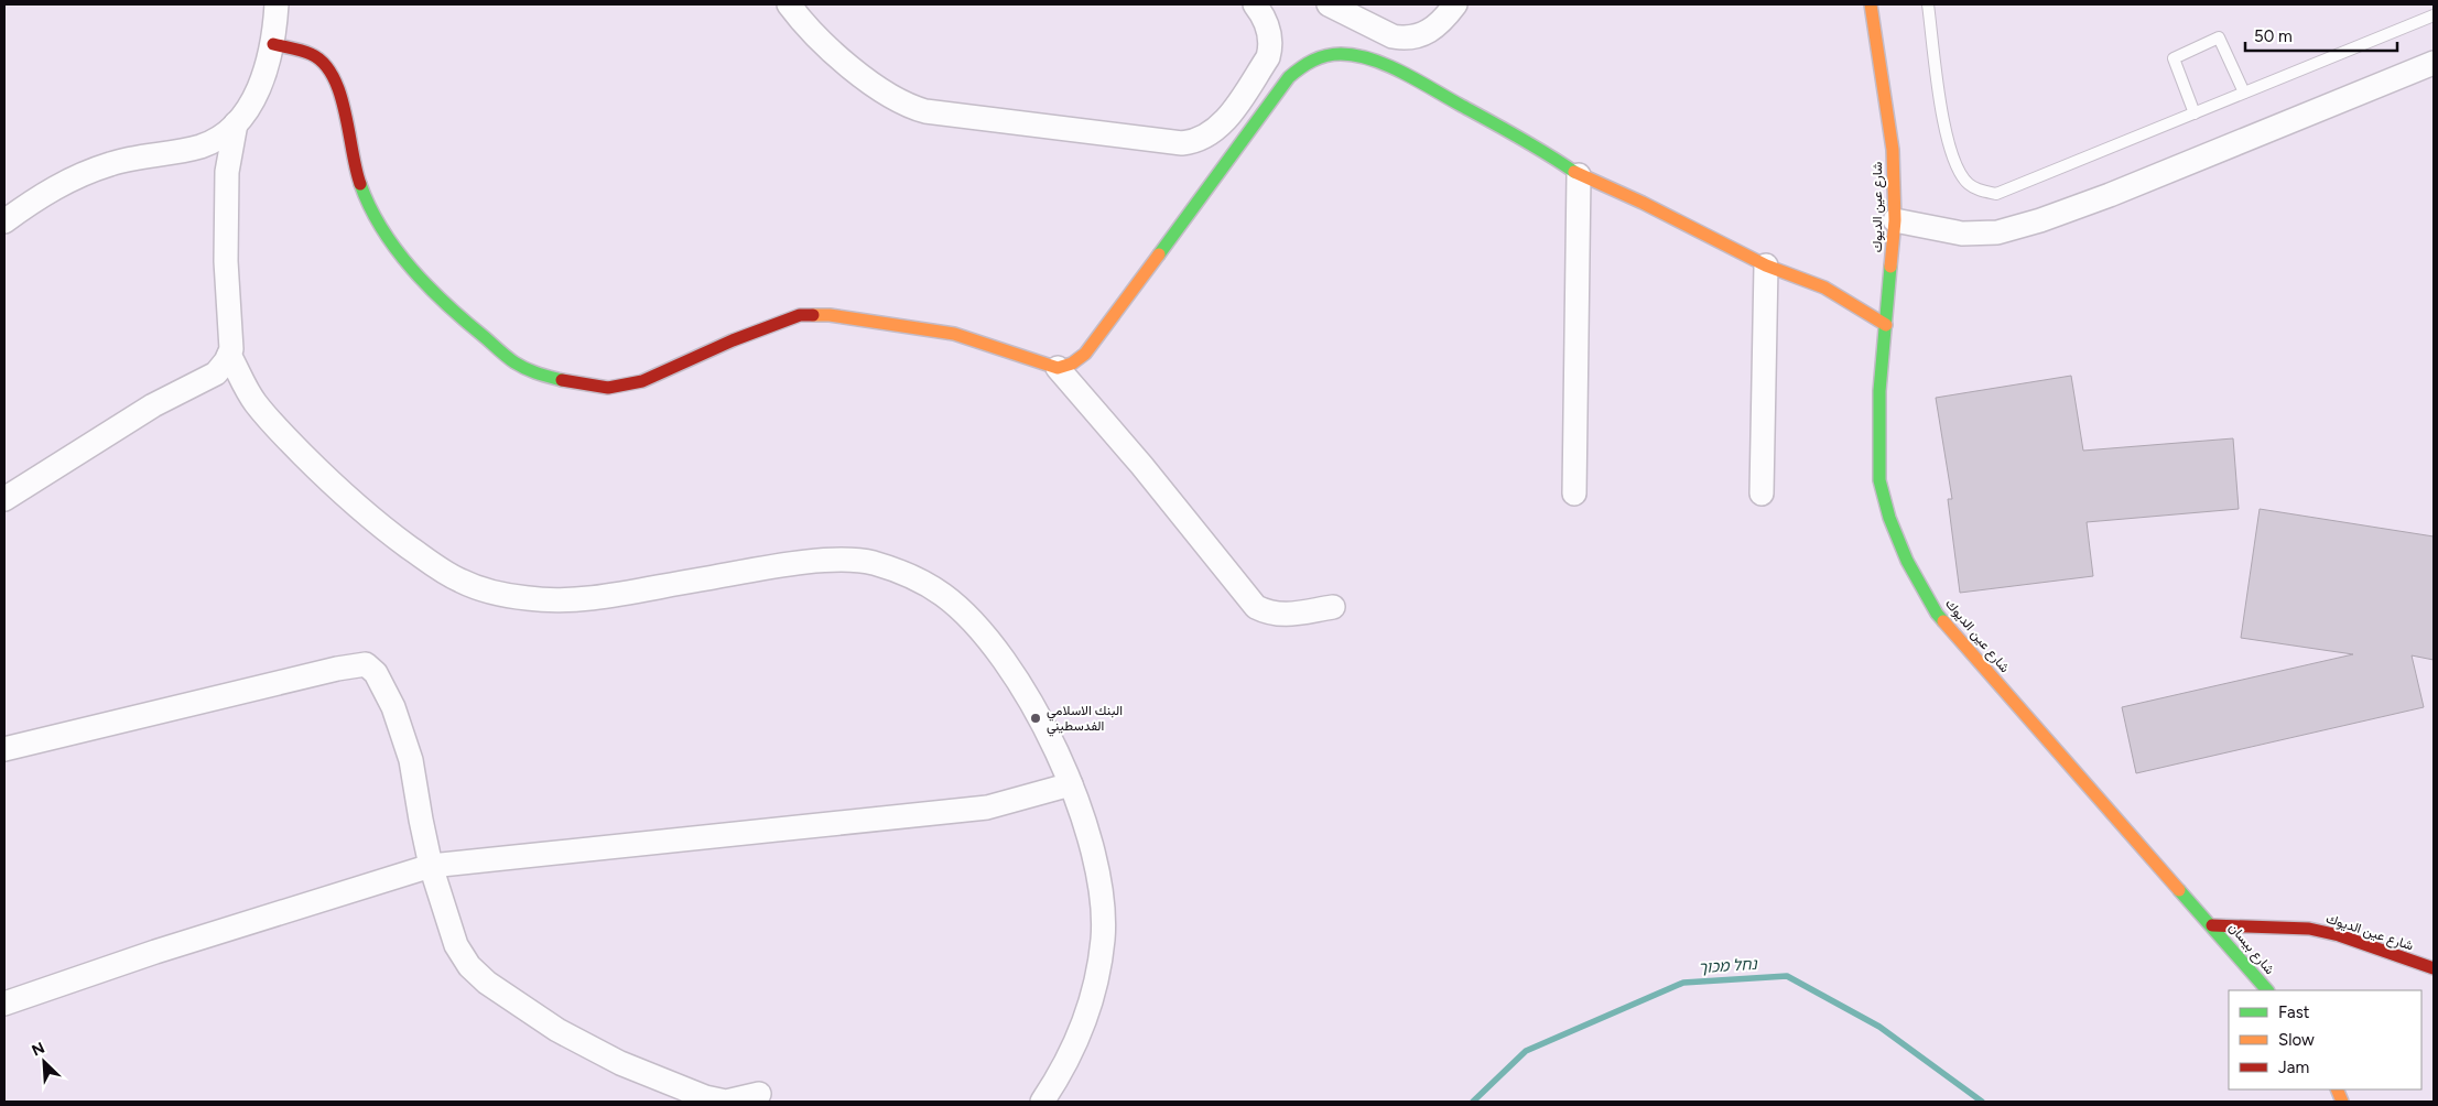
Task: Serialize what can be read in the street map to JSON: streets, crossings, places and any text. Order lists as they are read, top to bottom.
{
  "streets": {
    "street": ["شارع عين الديوك", "شارع بيسان"]
  },
  "crossings": [
    ["شارع عين الديوك", "شارع بيسان"]
  ],
  "water": ["נחל מכוך"],
  "places": ["البنك الاسلامي الفدسطيني"],
  "legend": ["Fast", "Slow", "Jam"],
  "scale_bar": "50 m",
  "north": "top left"
}
